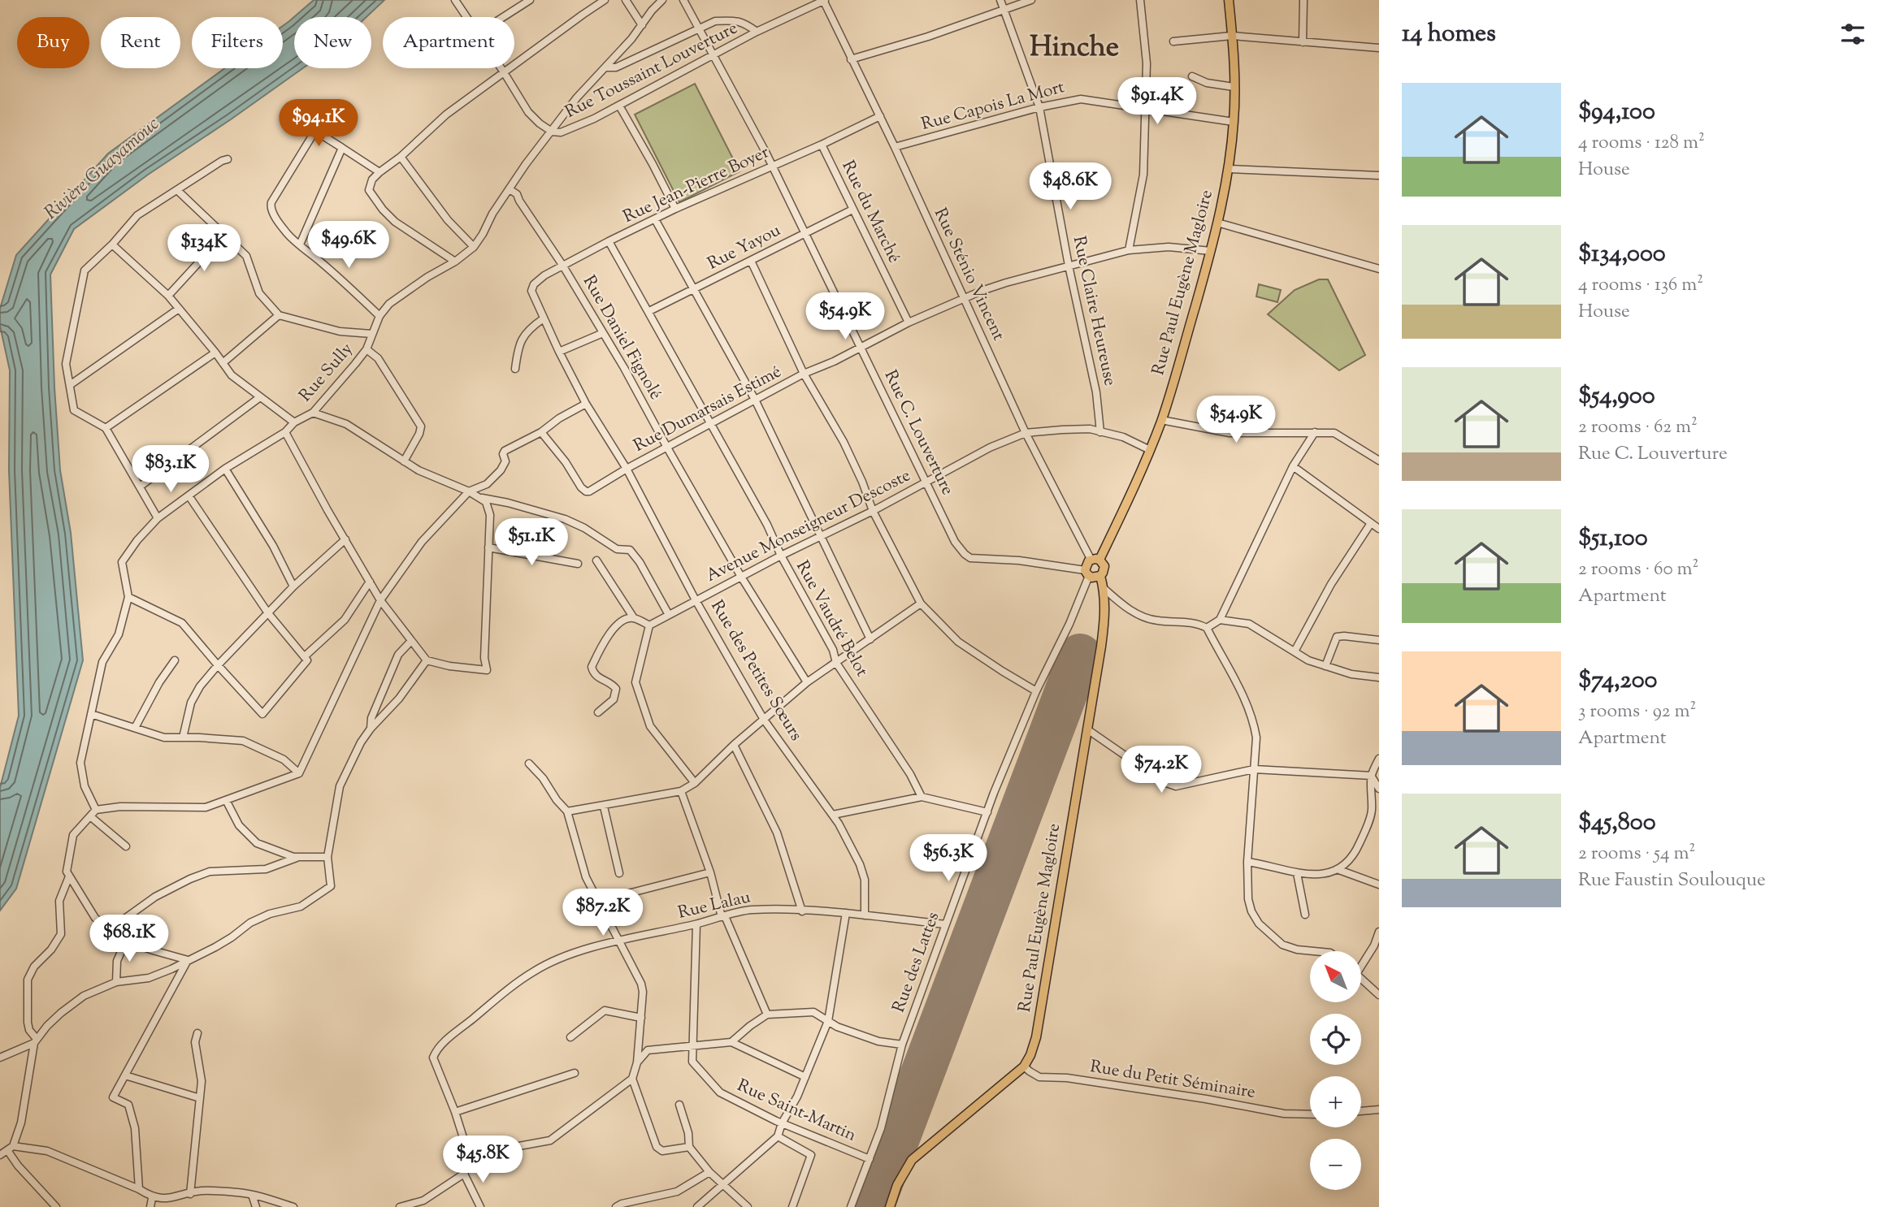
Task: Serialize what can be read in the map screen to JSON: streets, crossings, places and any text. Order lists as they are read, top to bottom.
{
  "streets": {
    "main road": ["Rue Paul Eugène Magloire"],
    "street": [
      "Rue Toussaint Louverture",
      "Rue Capois La Mort",
      "Rue Jean-Pierre Boyer",
      "Rue du Marché",
      "Rue Yayou",
      "Rue Sténio Vincent",
      "Rue Claire Heureuse",
      "Rue Daniel Fignolé",
      "Rue Sully",
      "Rue Dumarsais Estimé",
      "Rue C. Louverture",
      "Avenue Monseigneur Descoste",
      "Rue Vaudré Belot",
      "Rue des Petites Sœurs",
      "Rue Lalau",
      "Rue des Lattes",
      "Rue du Petit Séminaire",
      "Rue Saint-Martin"
    ]
  },
  "crossings": [
    ["Rue Toussaint Louverture", "Rue Sténio Vincent"],
    ["Rue Toussaint Louverture", "Rue Sully"],
    ["Rue Toussaint Louverture", "Rue C. Louverture"],
    ["Rue Capois La Mort", "Rue Sténio Vincent"],
    ["Rue Capois La Mort", "Rue Paul Eugène Magloire"],
    ["Rue Capois La Mort", "Rue Claire Heureuse"],
    ["Rue Jean-Pierre Boyer", "Rue du Marché"],
    ["Rue Jean-Pierre Boyer", "Rue Sténio Vincent"],
    ["Rue Jean-Pierre Boyer", "Rue Daniel Fignolé"],
    ["Rue Jean-Pierre Boyer", "Rue C. Louverture"],
    ["Rue Jean-Pierre Boyer", "Rue Vaudré Belot"],
    ["Rue Jean-Pierre Boyer", "Rue des Petites Sœurs"],
    ["Rue du Marché", "Rue Yayou"],
    ["Rue du Marché", "Rue Dumarsais Estimé"],
    ["Rue Yayou", "Rue C. Louverture"],
    ["Rue Yayou", "Rue Vaudré Belot"],
    ["Rue Sténio Vincent", "Rue Paul Eugène Magloire"],
    ["Rue Sténio Vincent", "Rue Dumarsais Estimé"],
    ["Rue Sténio Vincent", "Rue C. Louverture"],
    ["Rue Sténio Vincent", "Avenue Monseigneur Descoste"],
    ["Rue Sténio Vincent", "Rue des Lattes"],
    ["Rue Paul Eugène Magloire", "Rue Dumarsais Estimé"],
    ["Rue Paul Eugène Magloire", "Rue C. Louverture"],
    ["Rue Paul Eugène Magloire", "Avenue Monseigneur Descoste"],
    ["Rue Paul Eugène Magloire", "Rue des Lattes"],
    ["Rue Paul Eugène Magloire", "Rue du Petit Séminaire"],
    ["Rue Claire Heureuse", "Rue Dumarsais Estimé"],
    ["Rue Claire Heureuse", "Avenue Monseigneur Descoste"],
    ["Rue Daniel Fignolé", "Rue Sully"],
    ["Rue Daniel Fignolé", "Rue Dumarsais Estimé"],
    ["Rue Daniel Fignolé", "Avenue Monseigneur Descoste"],
    ["Rue Dumarsais Estimé", "Rue C. Louverture"],
    ["Rue Dumarsais Estimé", "Rue Vaudré Belot"],
    ["Rue Dumarsais Estimé", "Rue des Petites Sœurs"],
    ["Rue C. Louverture", "Avenue Monseigneur Descoste"],
    ["Rue C. Louverture", "Rue des Lattes"],
    ["Avenue Monseigneur Descoste", "Rue Vaudré Belot"],
    ["Avenue Monseigneur Descoste", "Rue des Petites Sœurs"],
    ["Rue des Petites Sœurs", "Rue Lalau"],
    ["Rue Lalau", "Rue des Lattes"],
    ["Rue Lalau", "Rue Saint-Martin"],
    ["Rue des Lattes", "Rue Saint-Martin"]
  ],
  "districts": ["Hinche"],
  "water": ["Rivière Guayamouc"],
  "north": "top left",
  "page": {
    "heading": "14 homes",
    "chip": [
      "Buy",
      "Rent",
      "Filters",
      "New",
      "Apartment"
    ],
    "list": [
      {
        "name": "$94,100",
        "note": "4 rooms · 128 m² · House"
      },
      {
        "name": "$134,000",
        "note": "4 rooms · 136 m² · House"
      },
      {
        "name": "$54,900",
        "note": "2 rooms · 62 m² · Rue C. Louverture"
      },
      {
        "name": "$51,100",
        "note": "2 rooms · 60 m² · Apartment"
      },
      {
        "name": "$74,200",
        "note": "3 rooms · 92 m² · Apartment"
      },
      {
        "name": "$45,800",
        "note": "2 rooms · 54 m² · Rue Faustin Soulouque"
      }
    ],
    "price": [
      "$91.4K",
      "$94.1K",
      "$48.6K",
      "$49.6K",
      "$134K",
      "$54.9K",
      "$54.9K",
      "$83.1K",
      "$51.1K",
      "$74.2K",
      "$56.3K",
      "$87.2K",
      "$68.1K",
      "$45.8K"
    ],
    "map_buttons": ["+", "−"]
  }
}
